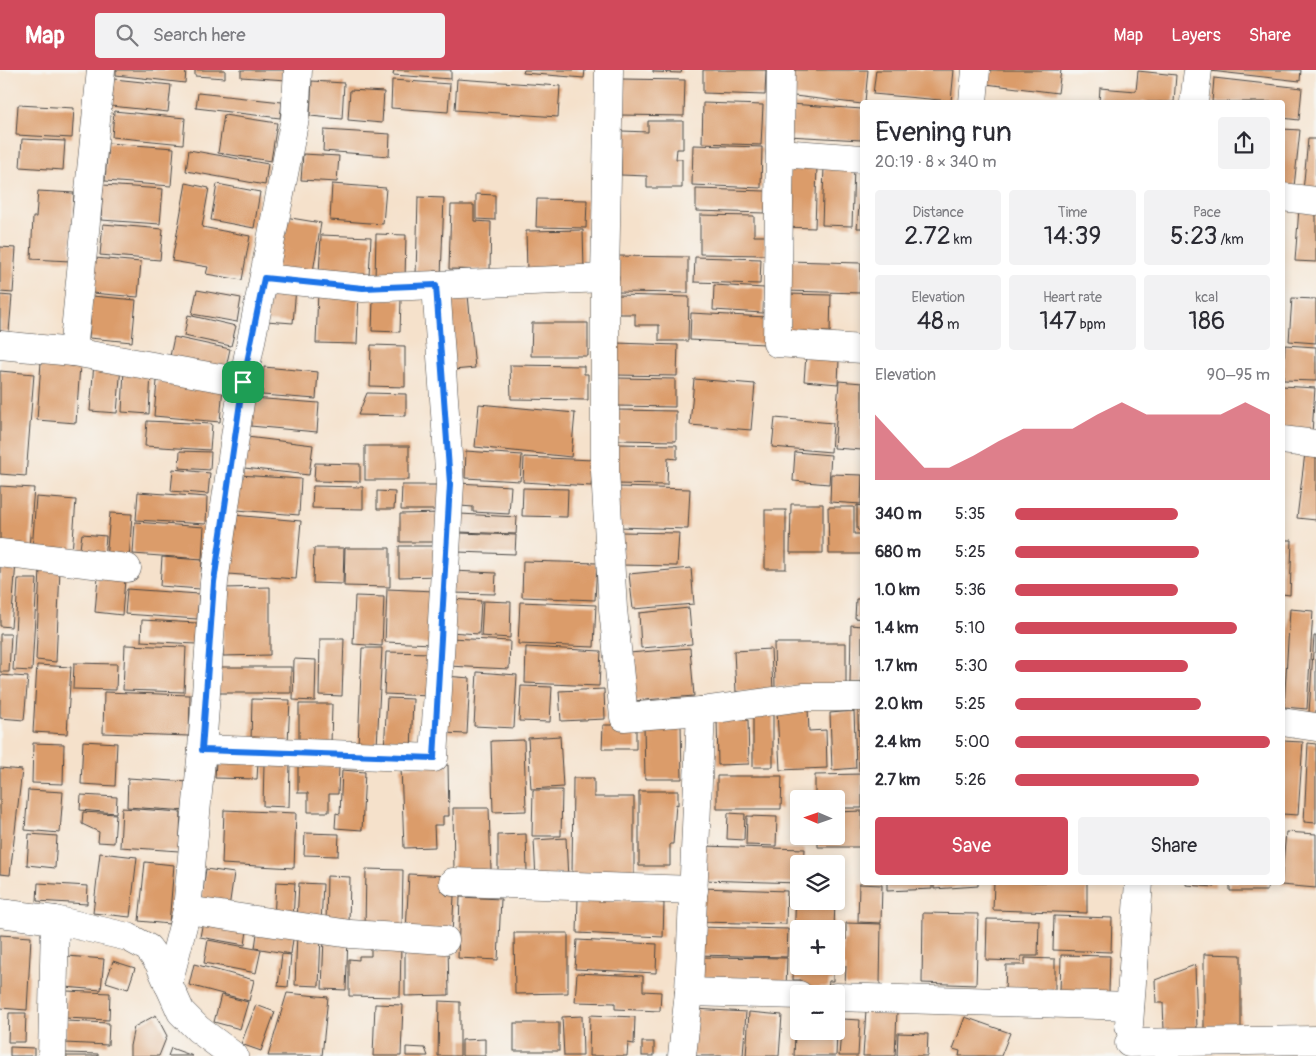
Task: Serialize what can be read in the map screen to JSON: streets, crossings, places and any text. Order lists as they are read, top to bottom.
{
  "north": "left",
  "page": {
    "header": "Map",
    "search": "Search here",
    "nav": ["Map", "Layers", "Share"],
    "heading": ["Evening run", "20:19 · 8 × 340 m"],
    "stats": [
      ["Distance", "2.72 km"],
      ["Time", "14:39"],
      ["Pace", "5:23 /km"],
      ["Elevation", "48 m"],
      ["Heart rate", "147 bpm"],
      ["kcal", "186"]
    ],
    "chart": ["Elevation", "90–95 m"],
    "list": [
      {
        "name": "340 m",
        "note": "5:35"
      },
      {
        "name": "680 m",
        "note": "5:25"
      },
      {
        "name": "1.0 km",
        "note": "5:36"
      },
      {
        "name": "1.4 km",
        "note": "5:10"
      },
      {
        "name": "1.7 km",
        "note": "5:30"
      },
      {
        "name": "2.0 km",
        "note": "5:25"
      },
      {
        "name": "2.4 km",
        "note": "5:00"
      },
      {
        "name": "2.7 km",
        "note": "5:26"
      }
    ],
    "map_buttons": ["+", "−"],
    "buttons": ["Save", "Share"]
  }
}
